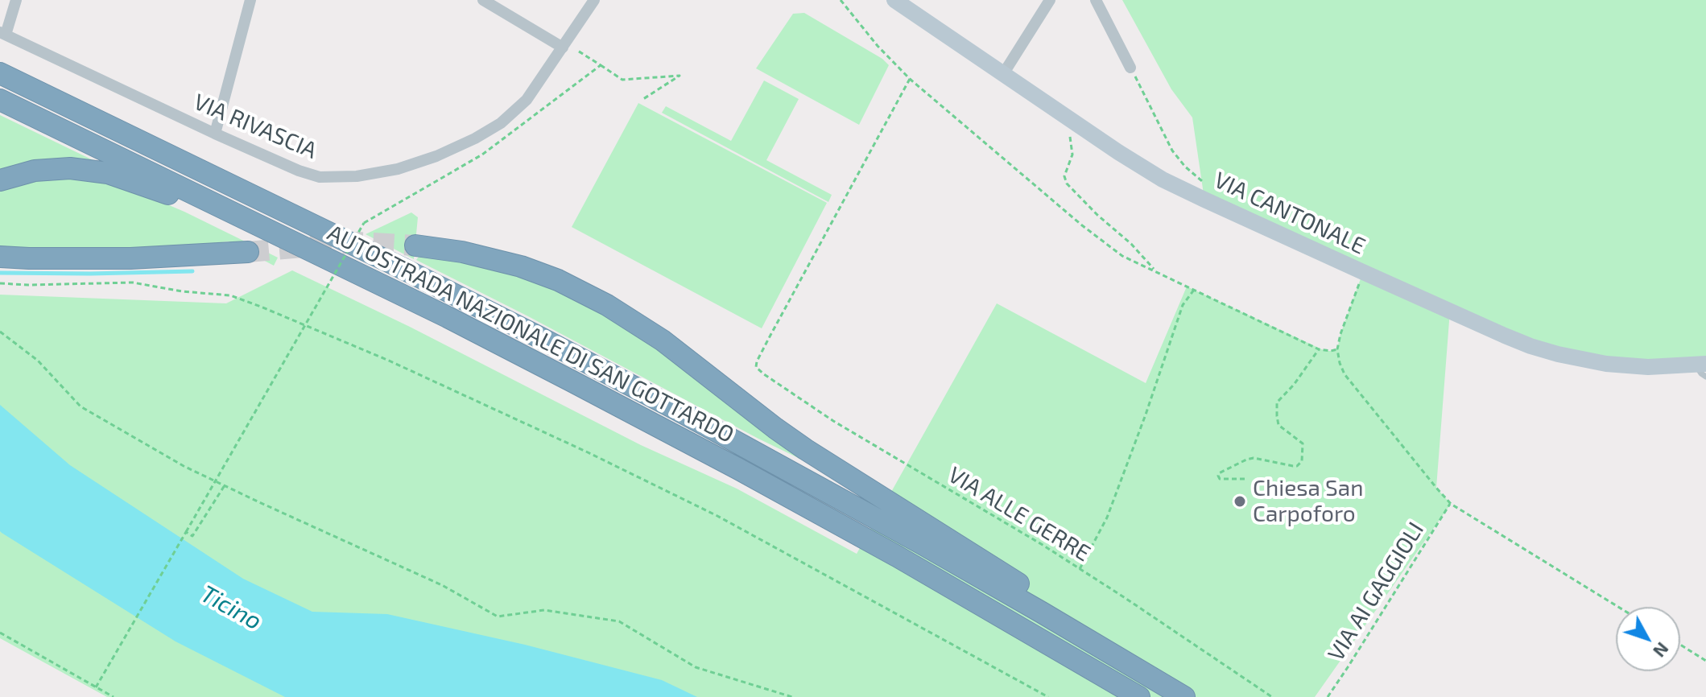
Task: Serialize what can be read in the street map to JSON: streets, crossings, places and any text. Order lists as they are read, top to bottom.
{
  "streets": {
    "highway": ["AUTOSTRADA NAZIONALE DI SAN GOTTARDO"],
    "main road": ["VIA CANTONALE"],
    "street": ["VIA RIVASCIA"],
    "path": ["VIA ALLE GERRE", "VIA AI GAGGIOLI"]
  },
  "water": ["Ticino"],
  "places": ["Chiesa San Carpoforo"],
  "north": "bottom right"
}
